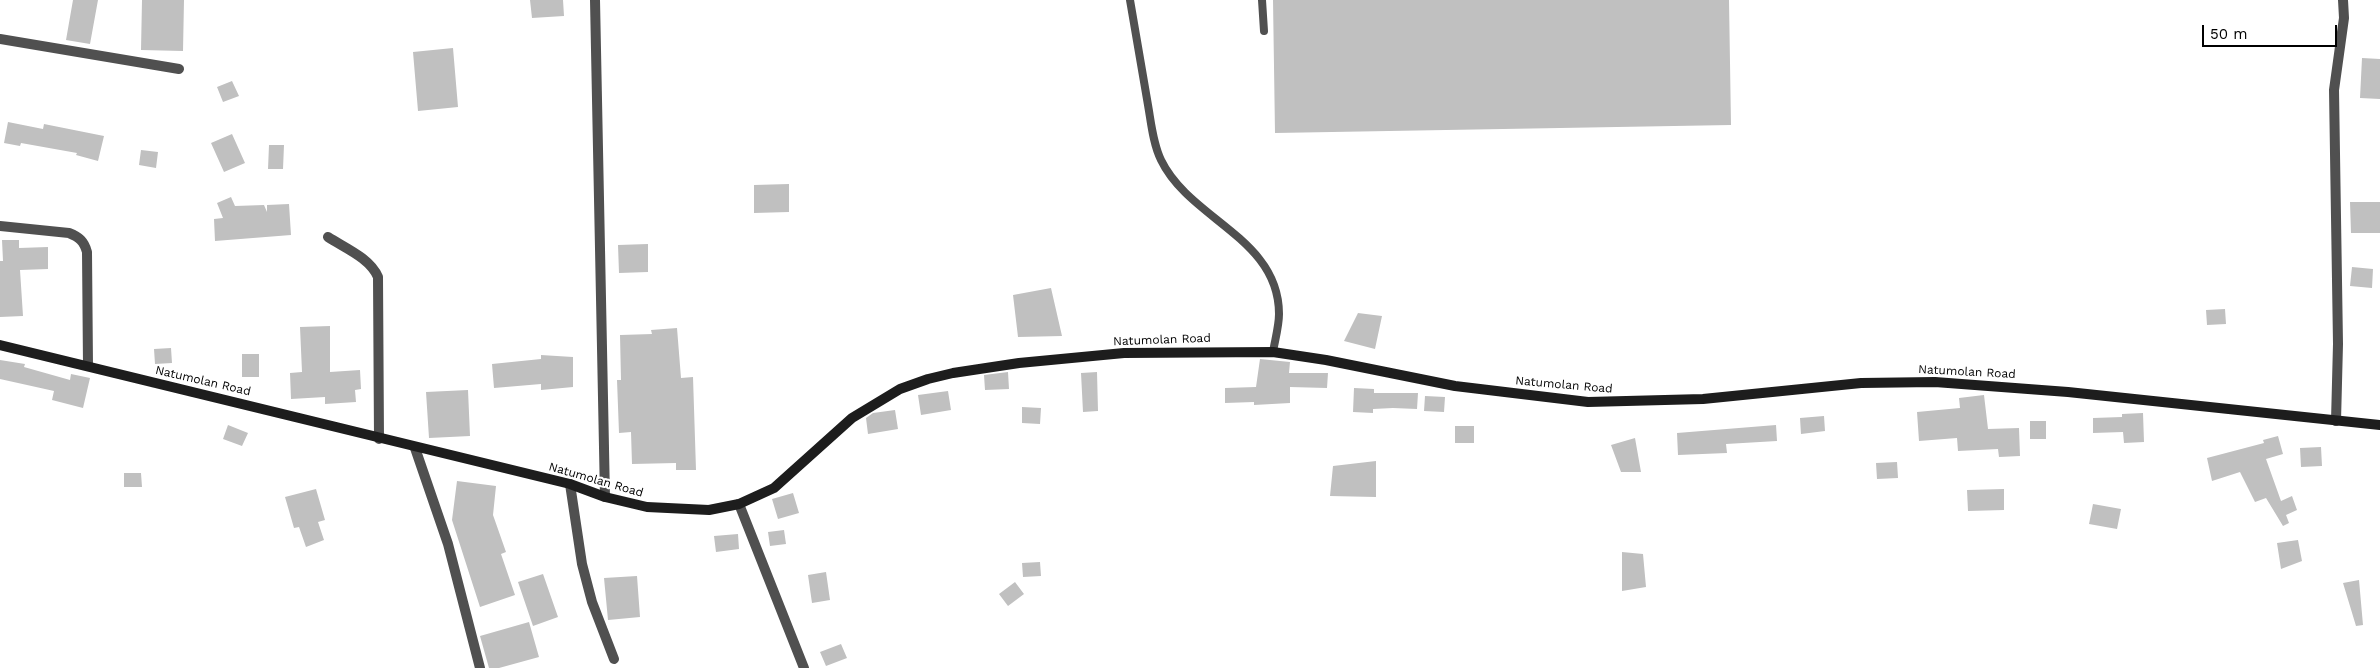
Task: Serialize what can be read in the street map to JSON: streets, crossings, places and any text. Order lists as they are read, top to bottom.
{
  "streets": {
    "street": ["Natumolan Road"]
  },
  "scale_bar": "50 m"
}
